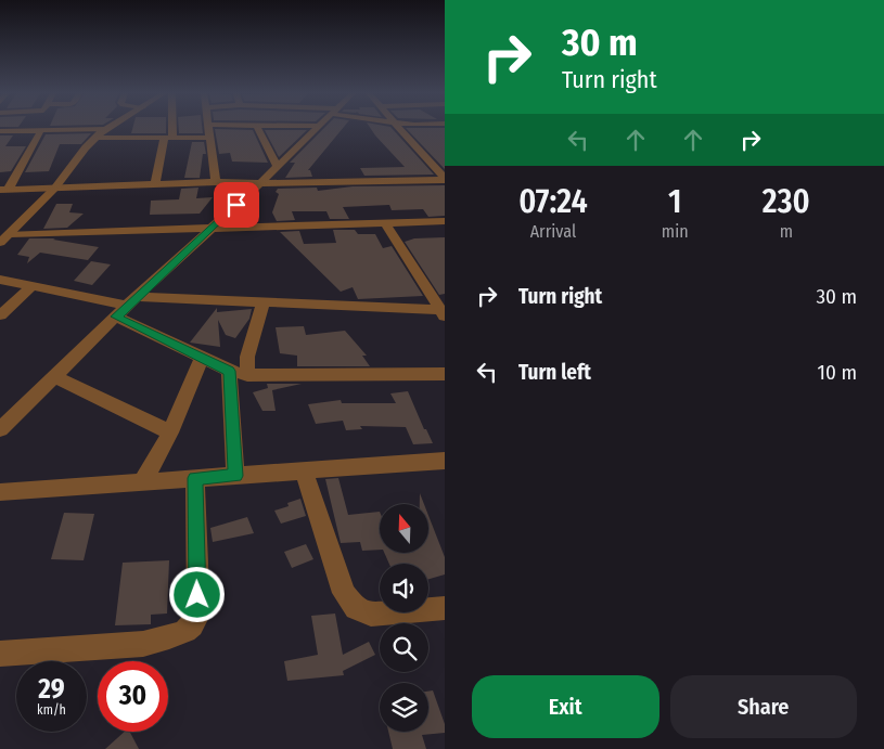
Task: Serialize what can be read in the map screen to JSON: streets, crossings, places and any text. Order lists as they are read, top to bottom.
{
  "north": "top",
  "page": {
    "turn": ["30 m", "Turn right"],
    "eta": [
      "07:24",
      "Arrival",
      "1",
      "min",
      "230",
      "m"
    ],
    "list": [
      {
        "name": "Turn right",
        "value": "30 m"
      },
      {
        "name": "Turn left",
        "value": "10 m"
      }
    ],
    "speed": "29 km/h",
    "limit": "30",
    "buttons": ["Exit", "Share"]
  }
}
